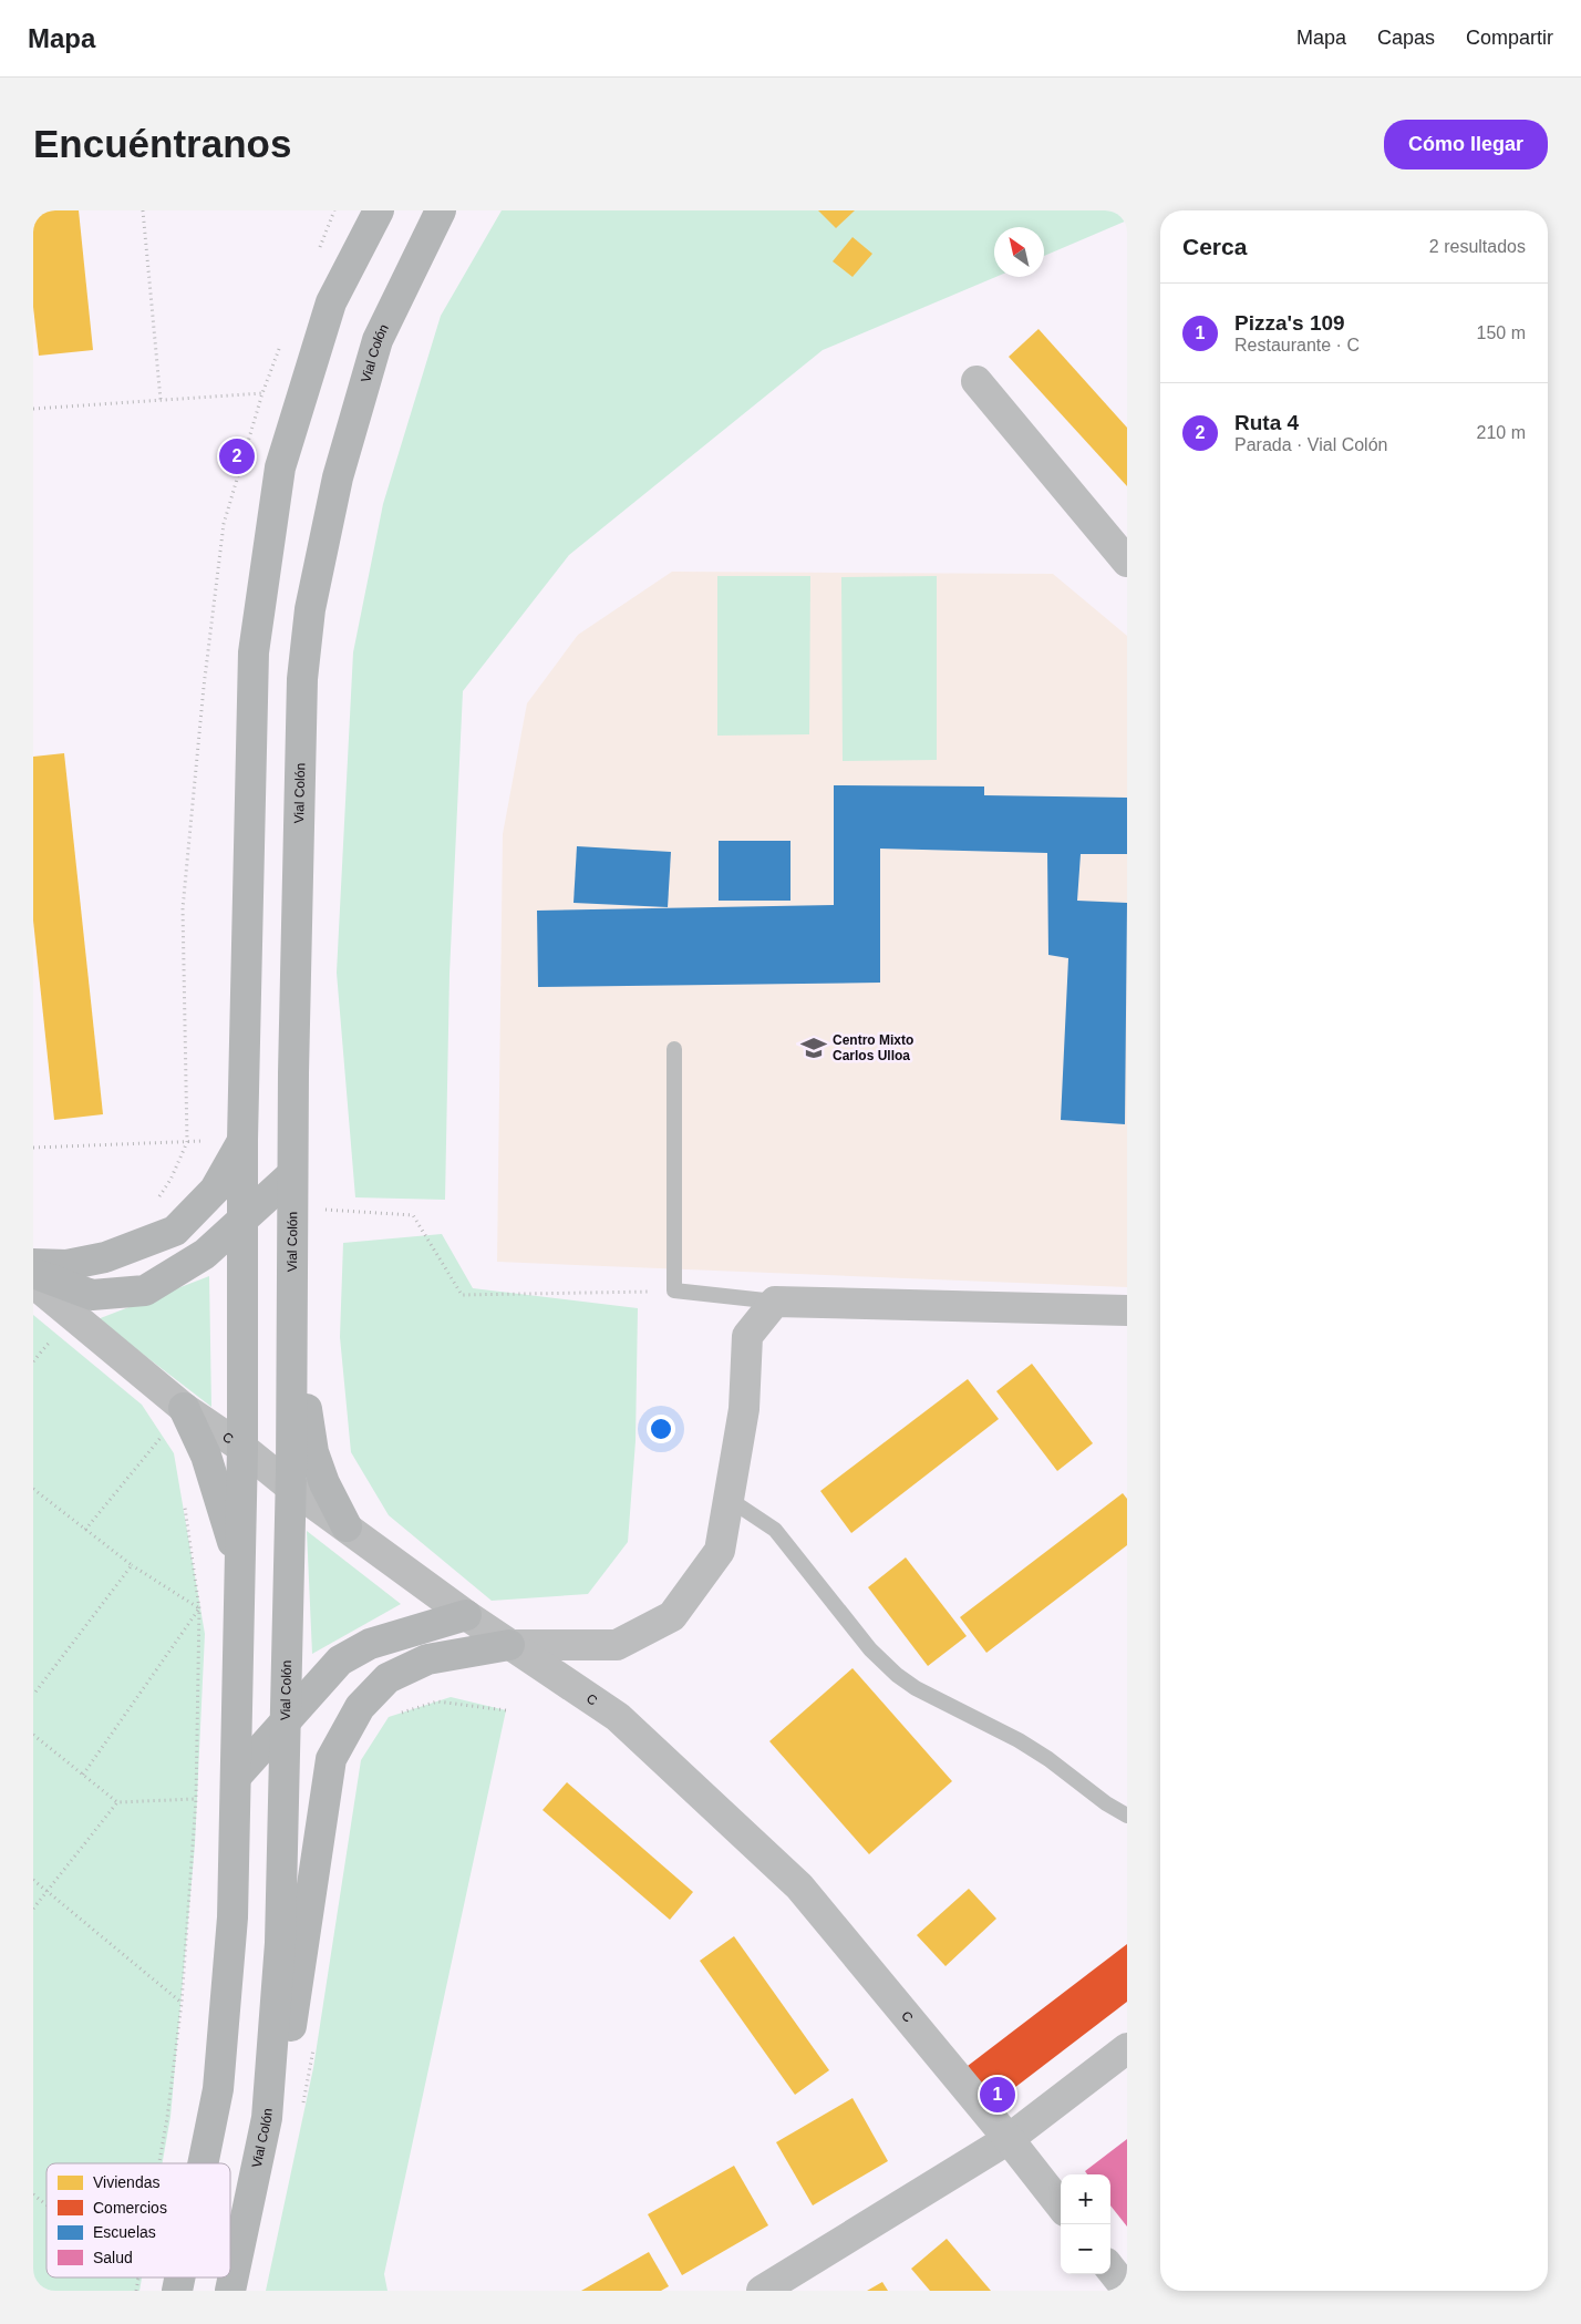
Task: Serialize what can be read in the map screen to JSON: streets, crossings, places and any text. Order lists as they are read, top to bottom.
{
  "streets": {
    "main road": ["Vial Colón"],
    "street": ["C"]
  },
  "crossings": [
    ["Vial Colón", "C"]
  ],
  "places": {
    "school or university": ["Centro Mixto Carlos Ulloa"]
  },
  "legend": [
    "Viviendas",
    "Comercios",
    "Escuelas",
    "Salud"
  ],
  "north": "top left",
  "page": {
    "header": "Mapa",
    "nav": ["Mapa", "Capas", "Compartir"],
    "buttons": "Cómo llegar",
    "title": "Encuéntranos",
    "heading": ["Cerca", "2 resultados"],
    "list": [
      {
        "mark": "1",
        "name": "Pizza's 109",
        "note": "Restaurante · C",
        "value": "150 m"
      },
      {
        "mark": "2",
        "name": "Ruta 4",
        "note": "Parada · Vial Colón",
        "value": "210 m"
      }
    ],
    "pins": ["2", "1"],
    "map_buttons": ["+", "−"]
  }
}
